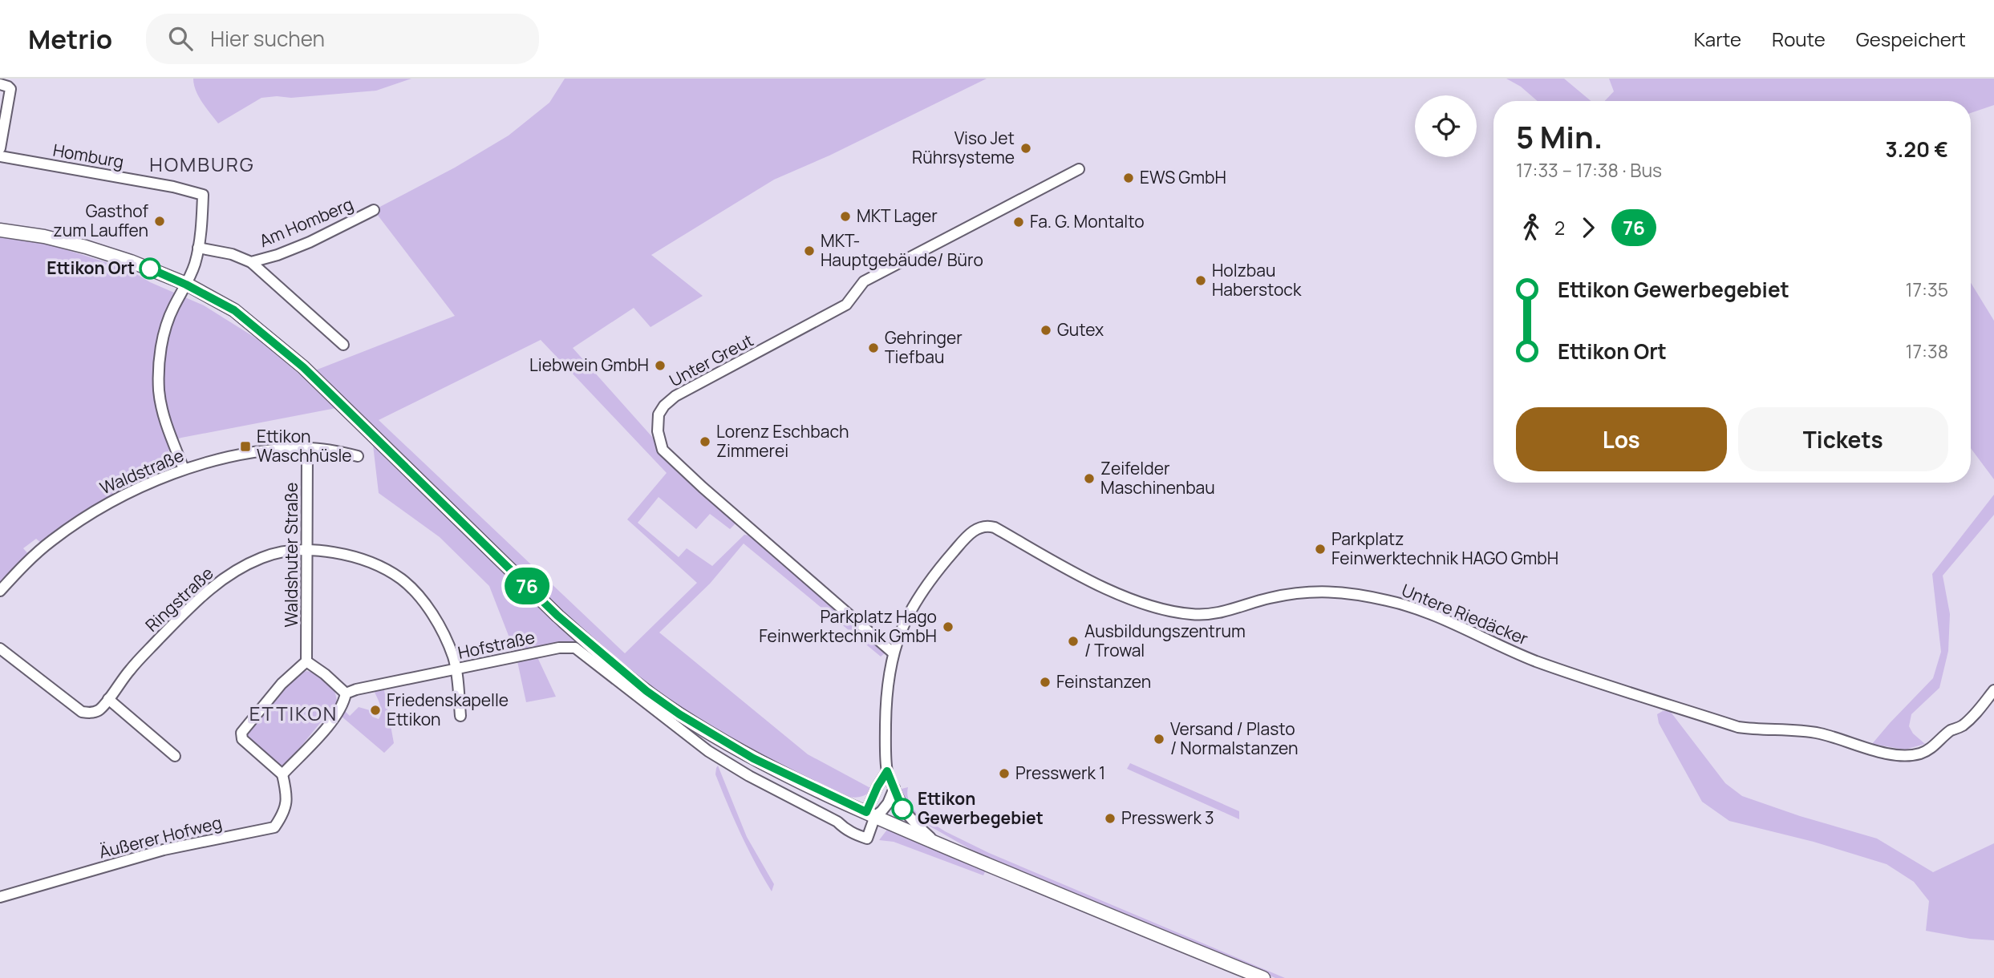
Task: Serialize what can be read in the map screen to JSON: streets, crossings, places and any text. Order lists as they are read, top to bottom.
{
  "streets": {
    "street": [
      "Homburg",
      "Am Homberg",
      "Unter Greut",
      "Waldstraße",
      "Waldshuter Straße",
      "Ringstraße",
      "Untere Riedäcker",
      "Hofstraße",
      "Äußerer Hofweg"
    ]
  },
  "crossings": [
    ["Homburg", "Am Homberg"],
    ["Unter Greut", "Untere Riedäcker"],
    ["Waldstraße", "Waldshuter Straße"],
    ["Waldshuter Straße", "Ringstraße"],
    ["Ringstraße", "Hofstraße"]
  ],
  "districts": ["HOMBURG", "ETTIKON"],
  "places": {
    "other": [
      "Viso Jet Rührsysteme",
      "EWS GmbH",
      "MKT Lager",
      "Gasthof zum Lauffen",
      "Fa. G. Montalto",
      "MKT- Hauptgebäude/ Büro",
      "Ettikon Ort",
      "Holzbau Haberstock",
      "Gutex",
      "Gehringer Tiefbau",
      "Liebwein GmbH",
      "Lorenz Eschbach Zimmerei",
      "Zeifelder Maschinenbau",
      "Parkplatz Feinwerktechnik HAGO GmbH",
      "Parkplatz Hago Feinwerktechnik GmbH",
      "Ausbildungszentrum / Trowal",
      "Feinstanzen",
      "Friedenskapelle Ettikon",
      "Versand / Plasto / Normalstanzen",
      "Presswerk 1",
      "Ettikon Gewerbegebiet",
      "Presswerk 3"
    ],
    "transit": ["Ettikon Waschhüsle"]
  },
  "lines": ["bus line 76"],
  "page": {
    "header": "Metrio",
    "search": "Hier suchen",
    "nav": ["Karte", "Route", "Gespeichert"],
    "on_map": "76",
    "heading": ["5 Min.", "17:33 – 17:38 · Bus", "3.20 €"],
    "legs": ["2", "76"],
    "list": [
      {
        "name": "Ettikon Gewerbegebiet",
        "value": "17:35"
      },
      {
        "name": "Ettikon Ort",
        "value": "17:38"
      }
    ],
    "buttons": ["Los", "Tickets"]
  }
}
